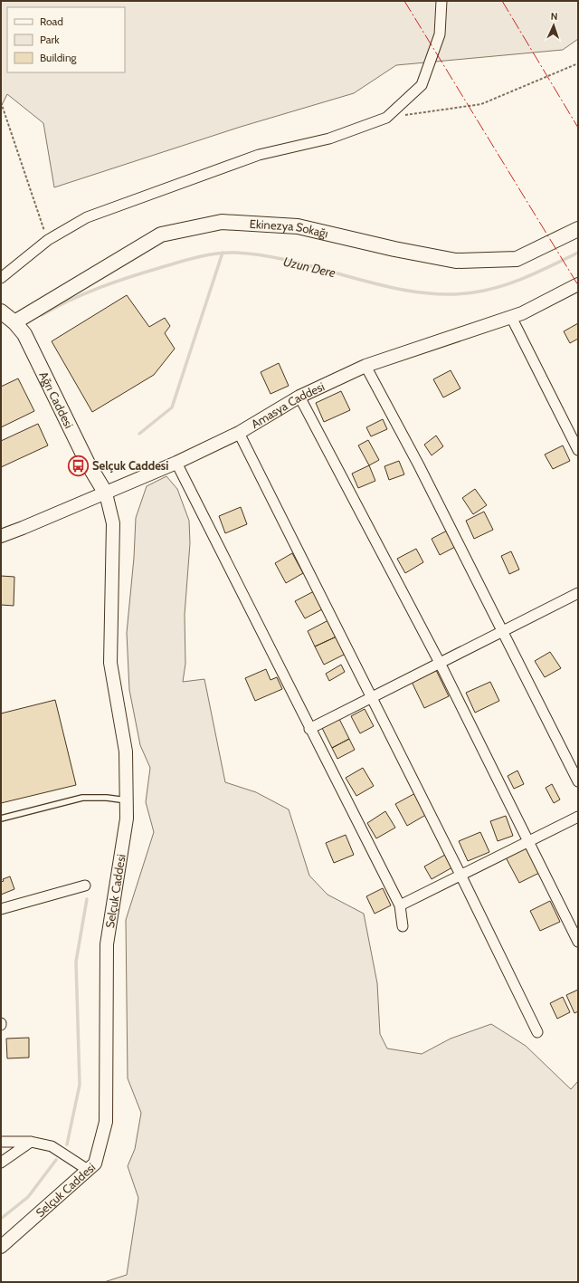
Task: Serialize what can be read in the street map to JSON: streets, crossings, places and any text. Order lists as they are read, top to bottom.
{
  "streets": {
    "main road": ["Ekinezya Sokağı", "Ağrı Caddesi"],
    "street": ["Amasya Caddesi", "Selçuk Caddesi"]
  },
  "crossings": [
    ["Ekinezya Sokağı", "Ağrı Caddesi"],
    ["Ağrı Caddesi", "Amasya Caddesi"],
    ["Ağrı Caddesi", "Selçuk Caddesi"],
    ["Amasya Caddesi", "Selçuk Caddesi"]
  ],
  "water": ["Uzun Dere"],
  "places": {
    "bus stop": ["Selçuk Caddesi"]
  },
  "legend": ["Road", "Park", "Building"],
  "north": "top"
}
